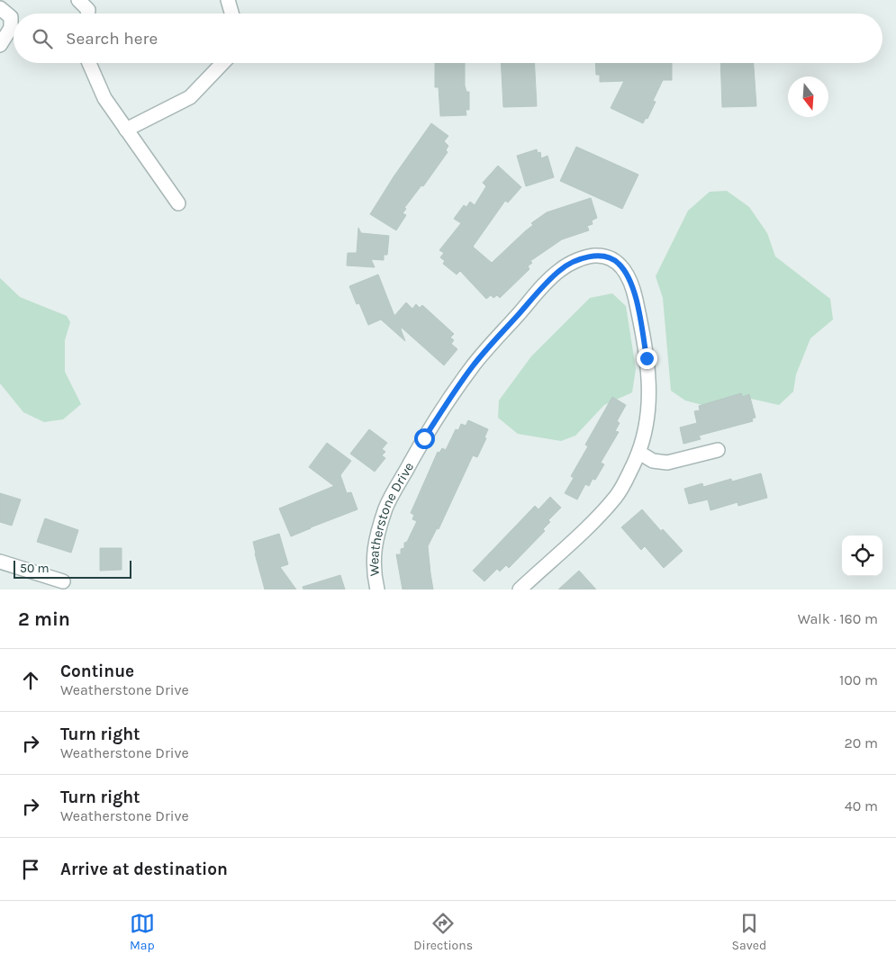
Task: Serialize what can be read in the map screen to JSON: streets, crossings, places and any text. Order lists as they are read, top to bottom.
{
  "streets": {
    "street": ["Weatherstone Drive"]
  },
  "scale_bar": "50 m",
  "north": "bottom",
  "page": {
    "search": "Search here",
    "scale": "50 m",
    "heading": ["2 min", "Walk · 160 m"],
    "list": [
      ["Continue", "Weatherstone Drive", "100 m"],
      ["Turn right", "Weatherstone Drive", "20 m"],
      ["Turn right", "Weatherstone Drive", "40 m"],
      "Arrive at destination"
    ],
    "nav": ["Map", "Directions", "Saved"]
  }
}
